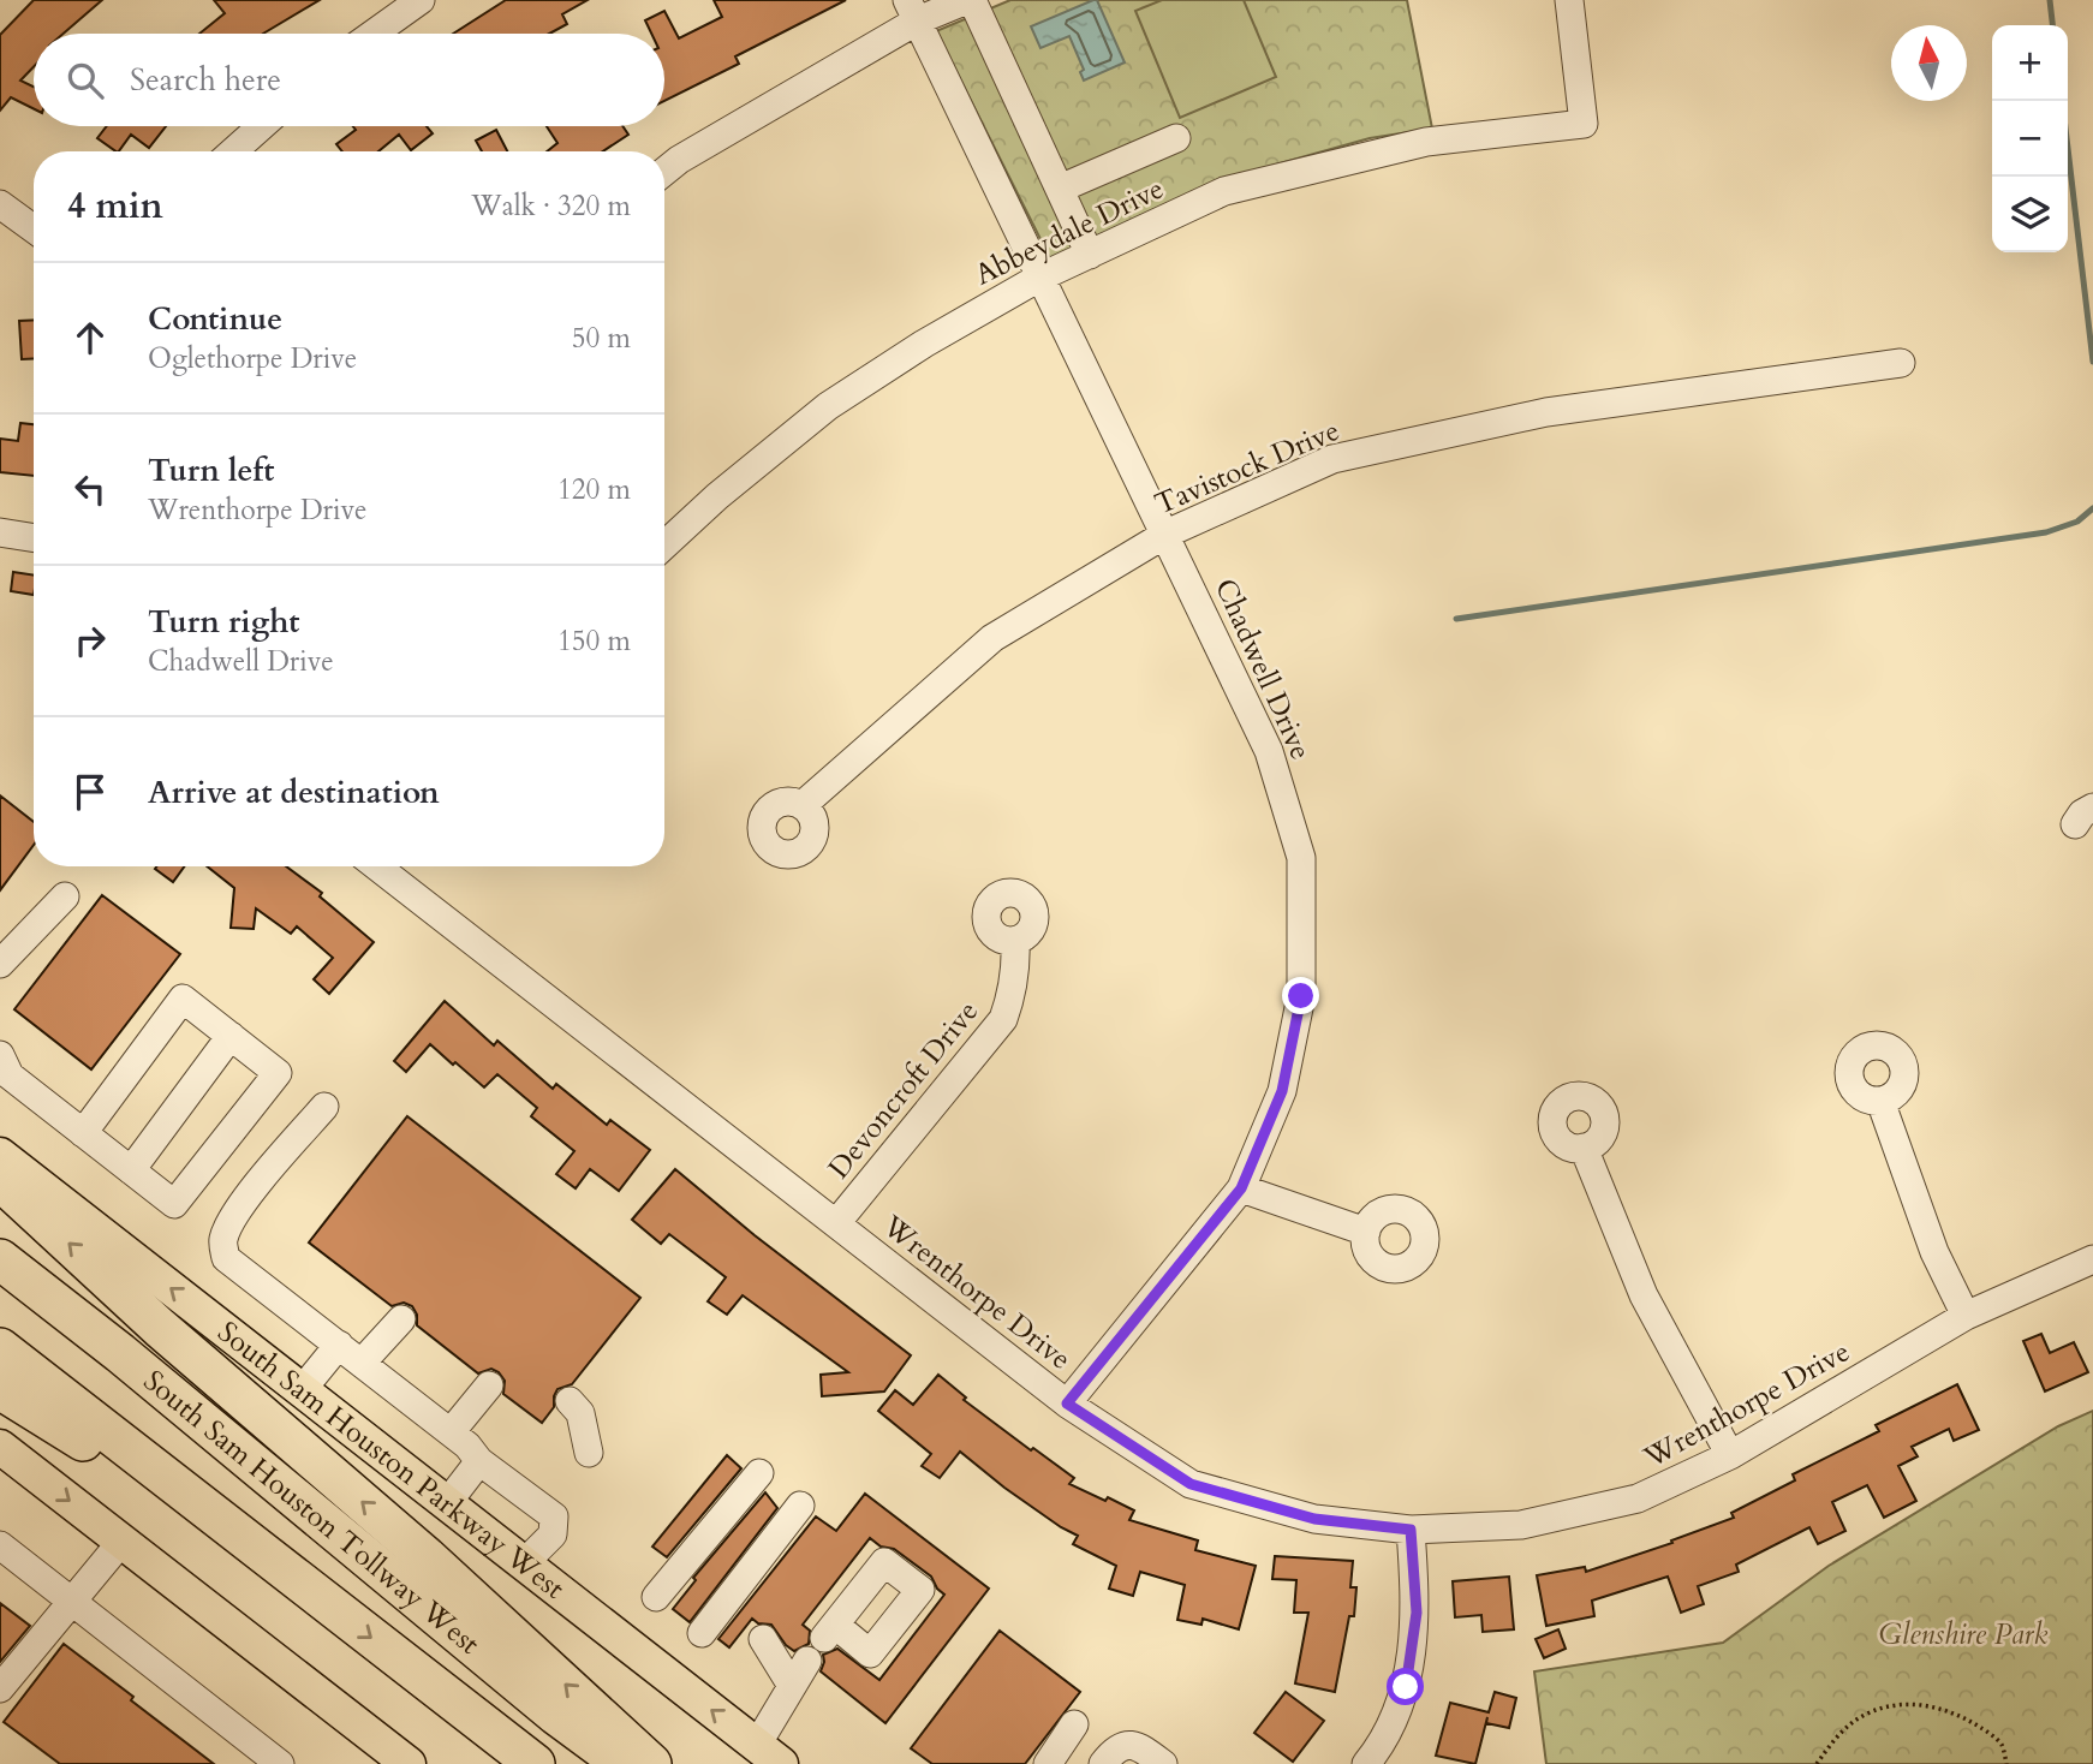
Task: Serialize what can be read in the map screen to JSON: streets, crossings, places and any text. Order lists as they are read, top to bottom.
{
  "streets": {
    "highway": ["South Sam Houston Tollway West"],
    "main road": ["South Sam Houston Parkway West"],
    "street": [
      "Abbeydale Drive",
      "Tavistock Drive",
      "Chadwell Drive",
      "Devoncroft Drive",
      "Wrenthorpe Drive"
    ]
  },
  "crossings": [
    ["Abbeydale Drive", "Chadwell Drive"],
    ["Tavistock Drive", "Chadwell Drive"],
    ["Chadwell Drive", "Wrenthorpe Drive"],
    ["Devoncroft Drive", "Wrenthorpe Drive"]
  ],
  "parks": ["Glenshire Park"],
  "north": "top",
  "page": {
    "map_buttons": ["+", "−"],
    "search": "Search here",
    "heading": ["4 min", "Walk · 320 m"],
    "list": [
      ["Continue", "Oglethorpe Drive", "50 m"],
      ["Turn left", "Wrenthorpe Drive", "120 m"],
      ["Turn right", "Chadwell Drive", "150 m"],
      "Arrive at destination"
    ]
  }
}
